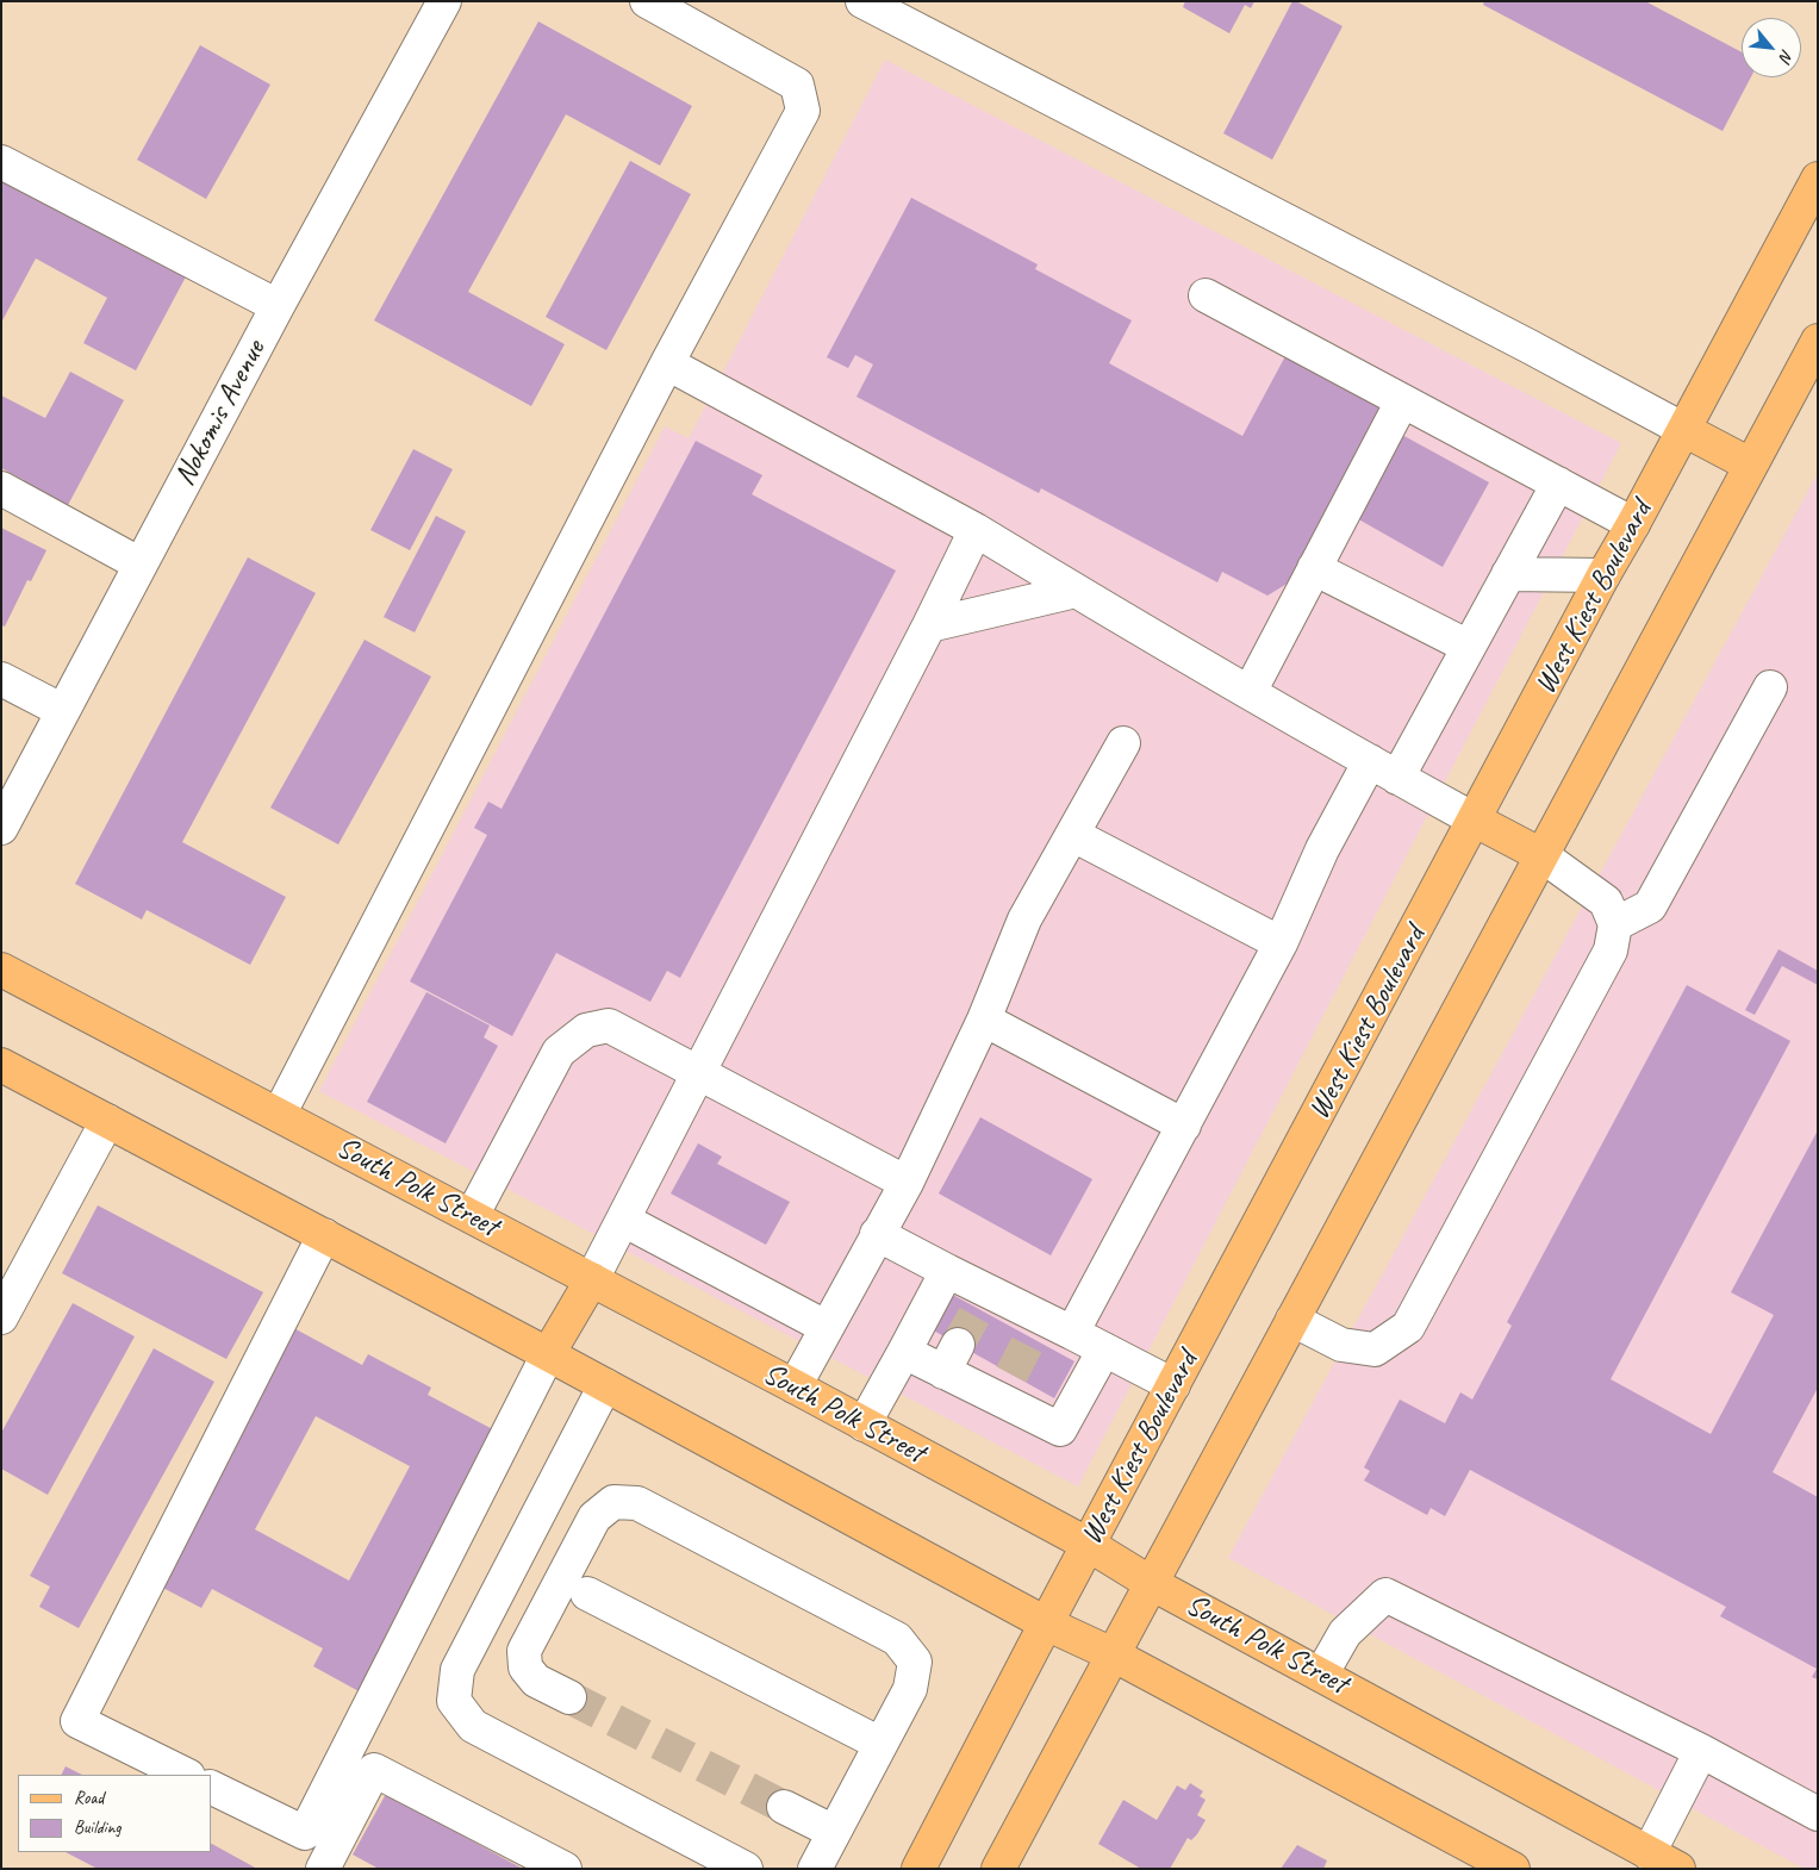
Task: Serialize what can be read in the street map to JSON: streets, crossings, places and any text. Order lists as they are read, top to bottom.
{
  "streets": {
    "main road": ["West Kiest Boulevard", "South Polk Street"],
    "street": ["Nokomis Avenue"]
  },
  "crossings": [
    ["West Kiest Boulevard", "South Polk Street"]
  ],
  "legend": ["Road", "Building"],
  "north": "bottom right"
}
